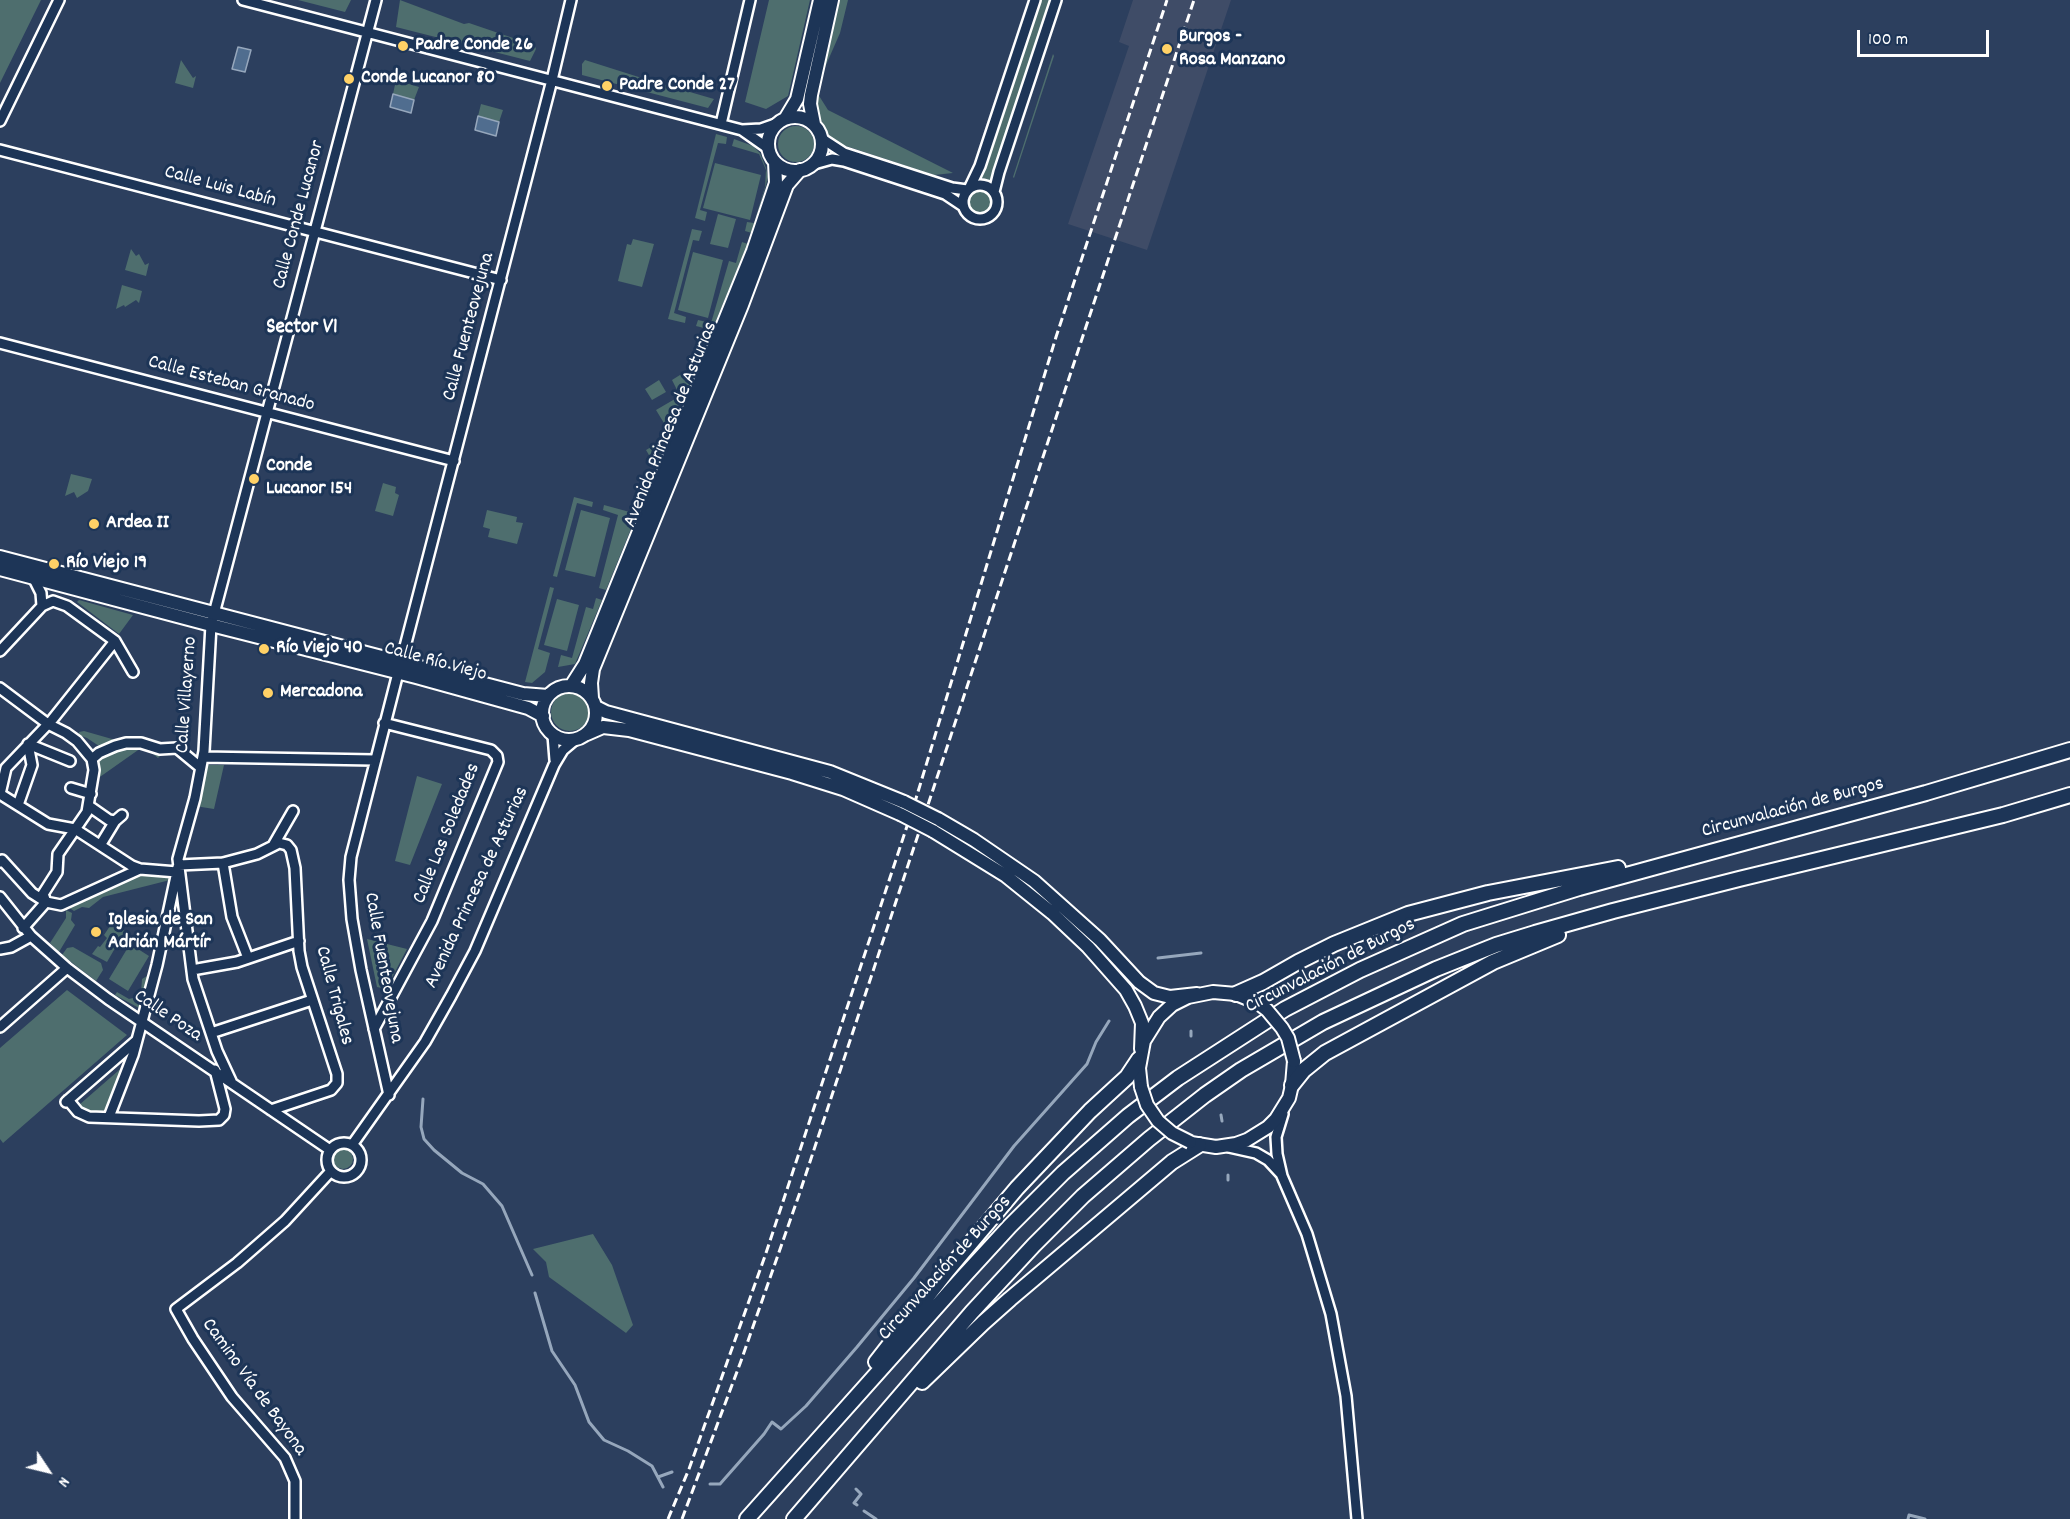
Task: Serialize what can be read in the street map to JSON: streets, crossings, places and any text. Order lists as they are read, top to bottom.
{
  "streets": {
    "highway": ["Circunvalación de Burgos"],
    "main road": ["Avenida Princesa de Asturias", "Calle Río Viejo"],
    "street": [
      "Calle Luis Labín",
      "Calle Conde Lucanor",
      "Calle Fuenteovejuna",
      "Calle Esteban Granado",
      "Calle Villayerno",
      "Calle Las Soledades",
      "Calle Trigales",
      "Calle Poza",
      "Camino Vía de Bayona"
    ]
  },
  "crossings": [
    ["Calle Luis Labín", "Calle Conde Lucanor"],
    ["Calle Luis Labín", "Calle Fuenteovejuna"],
    ["Calle Conde Lucanor", "Calle Esteban Granado"],
    ["Calle Conde Lucanor", "Calle Río Viejo"],
    ["Calle Conde Lucanor", "Calle Villayerno"],
    ["Calle Fuenteovejuna", "Calle Esteban Granado"],
    ["Calle Fuenteovejuna", "Avenida Princesa de Asturias"],
    ["Calle Fuenteovejuna", "Calle Río Viejo"],
    ["Calle Fuenteovejuna", "Calle Las Soledades"],
    ["Avenida Princesa de Asturias", "Calle Río Viejo"],
    ["Avenida Princesa de Asturias", "Calle Poza"],
    ["Avenida Princesa de Asturias", "Camino Vía de Bayona"],
    ["Calle Río Viejo", "Calle Villayerno"],
    ["Calle Villayerno", "Calle Poza"],
    ["Calle Trigales", "Calle Poza"],
    ["Calle Poza", "Camino Vía de Bayona"]
  ],
  "districts": ["Sector V1"],
  "places": [
    "Padre Conde 26",
    "Burgos - Rosa Manzano",
    "Conde Lucanor 80",
    "Padre Conde 27",
    "Conde Lucanor 154",
    "Ardea II",
    "Río Viejo 19",
    "Río Viejo 40",
    "Mercadona",
    "Iglesia de San Adrián Mártír"
  ],
  "scale_bar": "100 m",
  "north": "bottom right"
}
